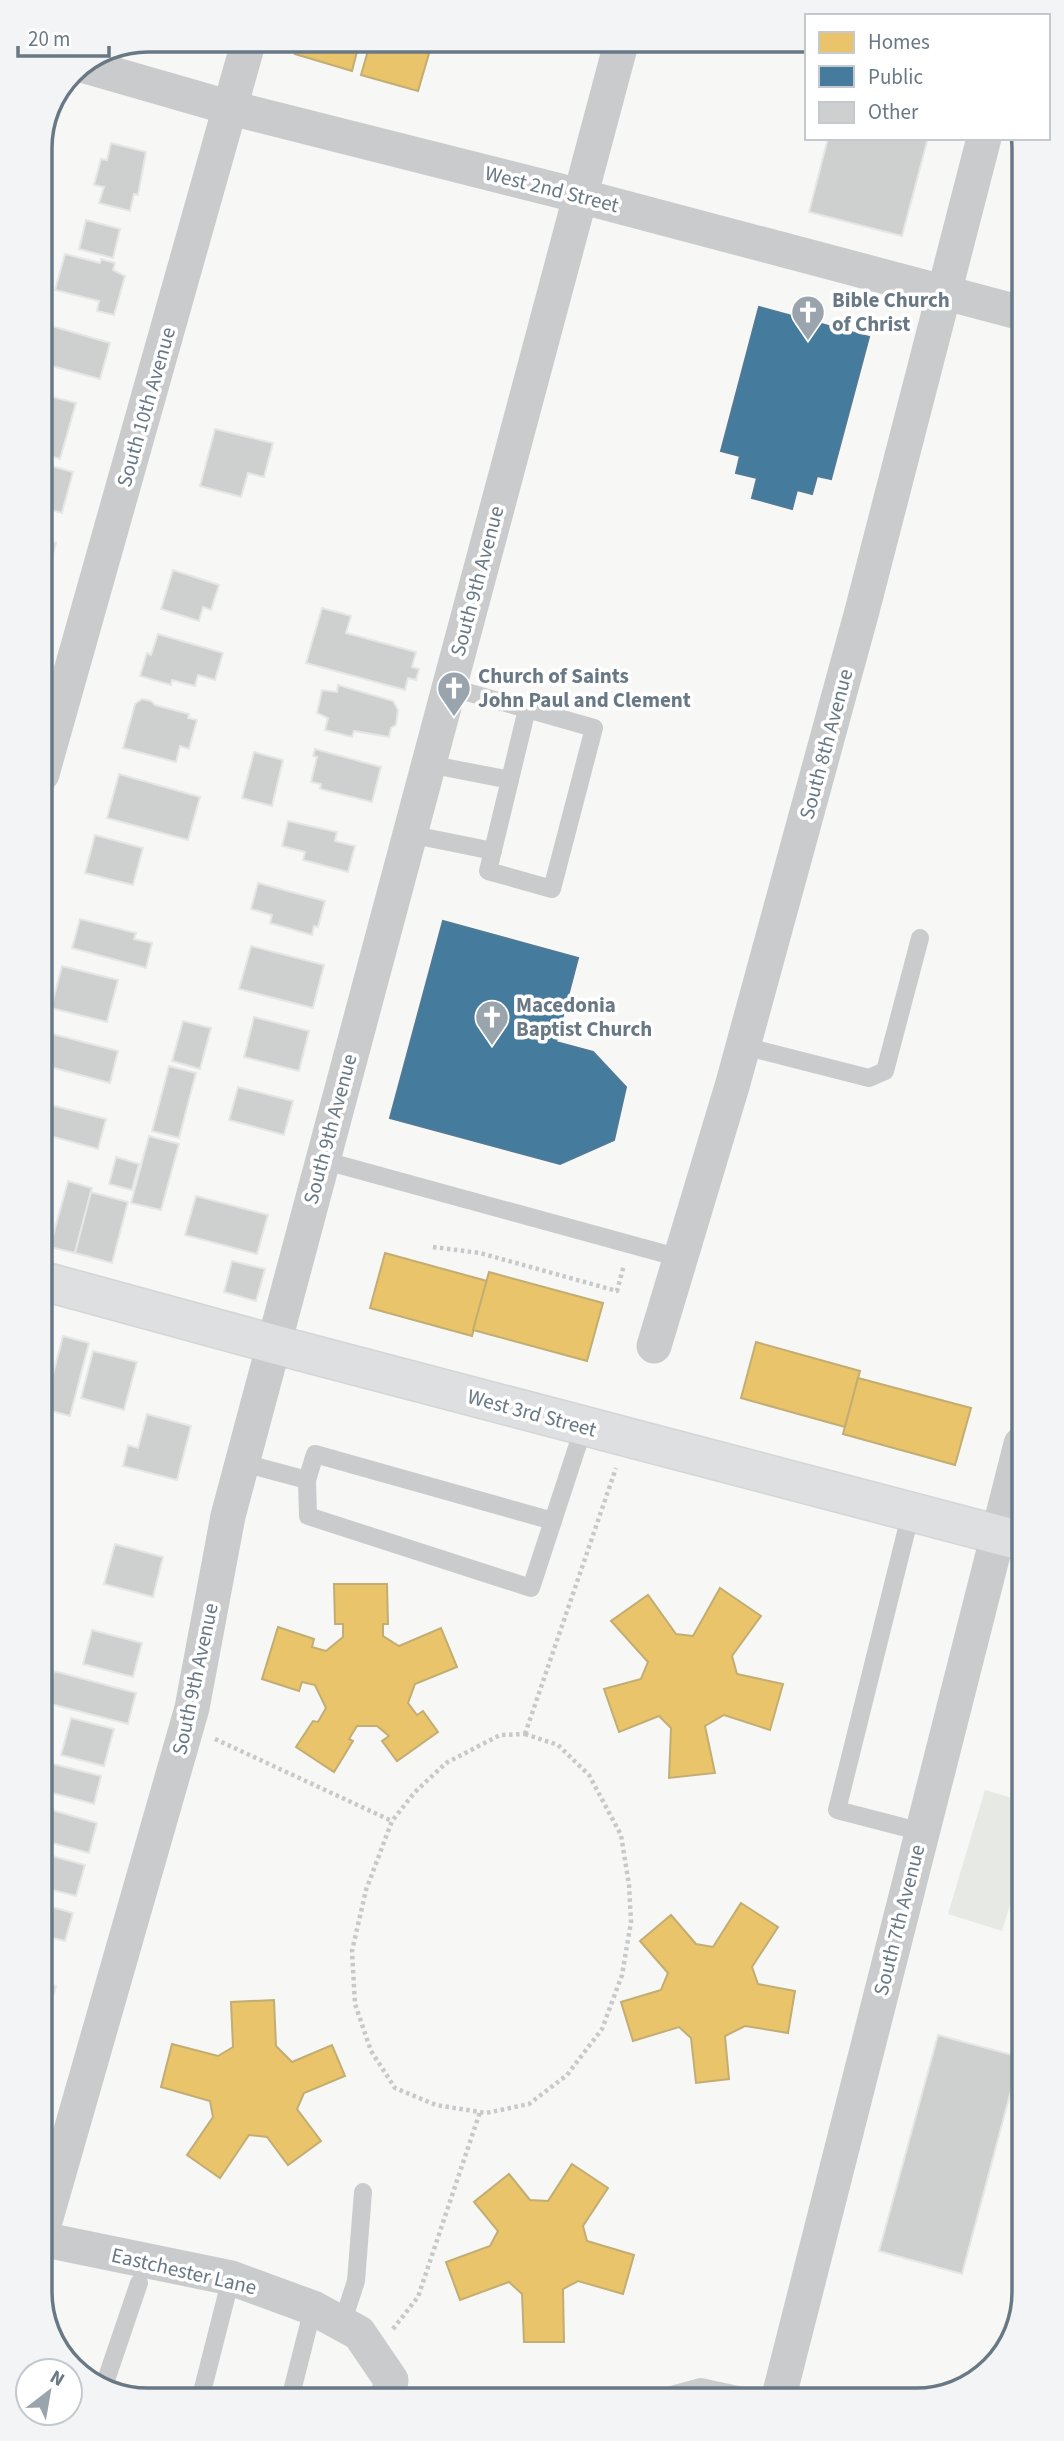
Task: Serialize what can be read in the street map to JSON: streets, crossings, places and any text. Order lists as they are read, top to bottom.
{
  "streets": {
    "street": [
      "West 2nd Street",
      "South 10th Avenue",
      "South 9th Avenue",
      "South 8th Avenue",
      "West 3rd Street",
      "South 7th Avenue",
      "Eastchester Lane"
    ]
  },
  "crossings": [
    ["West 2nd Street", "South 10th Avenue"],
    ["West 2nd Street", "South 9th Avenue"],
    ["West 2nd Street", "South 8th Avenue"],
    ["South 9th Avenue", "West 3rd Street"],
    ["West 3rd Street", "South 7th Avenue"]
  ],
  "places": {
    "church": ["Bible Church of Christ", "Church of Saints John Paul and Clement", "Macedonia Baptist Church"]
  },
  "legend": ["Homes", "Public", "Other"],
  "scale_bar": "20 m",
  "north": "top right"
}
